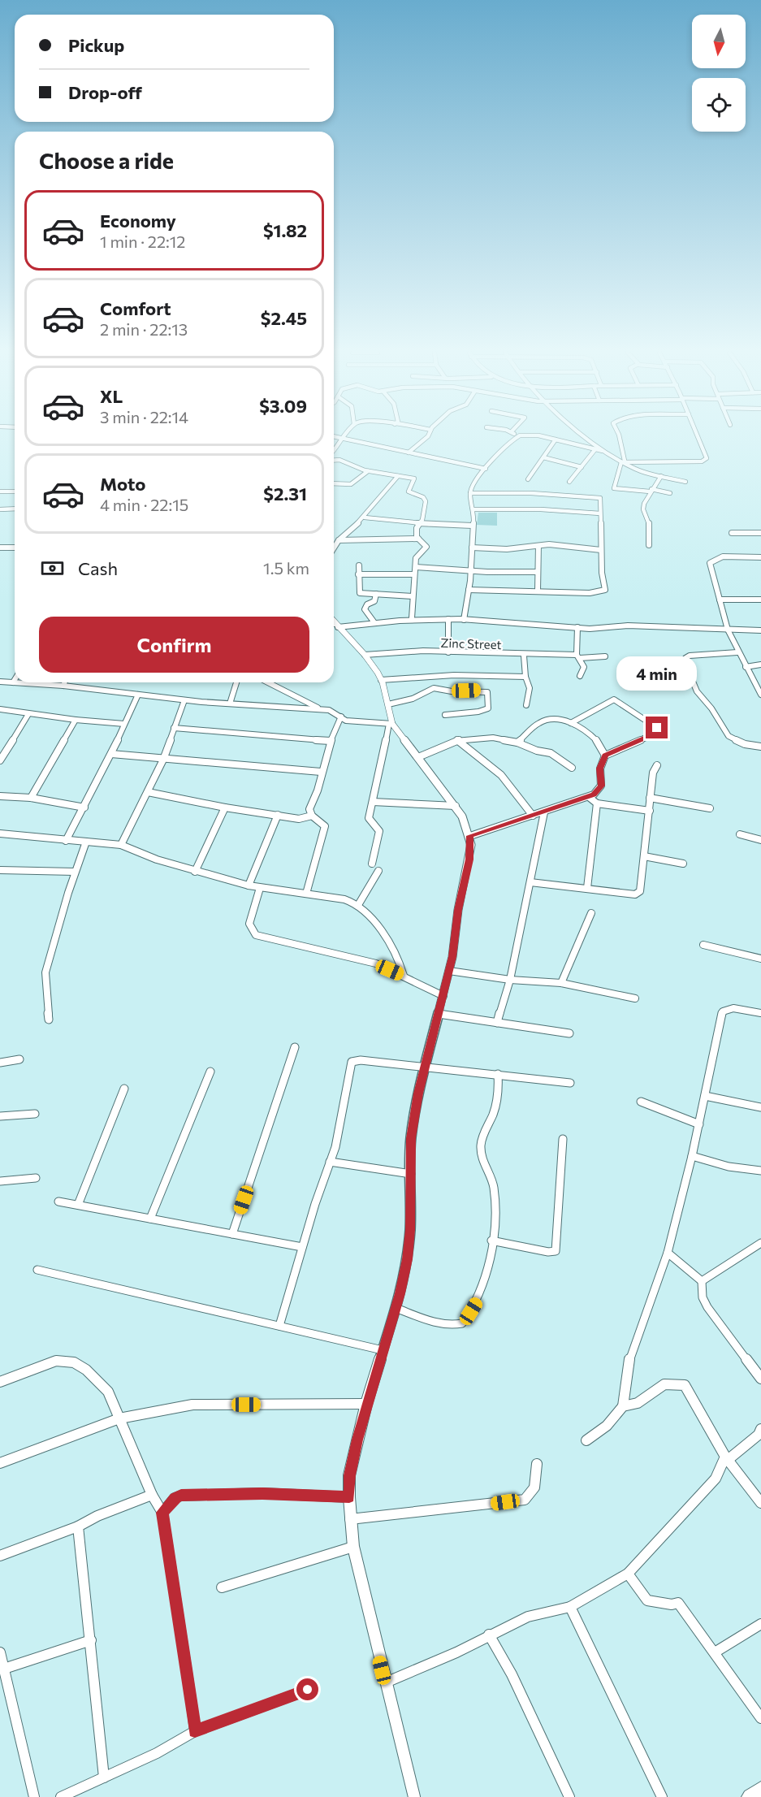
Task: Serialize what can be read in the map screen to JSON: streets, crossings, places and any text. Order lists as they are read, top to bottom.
{
  "streets": {
    "street": ["Zinc Street"]
  },
  "north": "bottom",
  "page": {
    "banner": ["Pickup", "Drop-off"],
    "heading": "Choose a ride",
    "list": [
      {
        "name": "Economy",
        "note": "1 min · 22:12",
        "value": "$1.82"
      },
      {
        "name": "Comfort",
        "note": "2 min · 22:13",
        "value": "$2.45"
      },
      {
        "name": "XL",
        "note": "3 min · 22:14",
        "value": "$3.09"
      },
      {
        "name": "Moto",
        "note": "4 min · 22:15",
        "value": "$2.31"
      }
    ],
    "pay": ["Cash", "1.5 km"],
    "buttons": "Confirm",
    "bubble": "4 min"
  }
}
